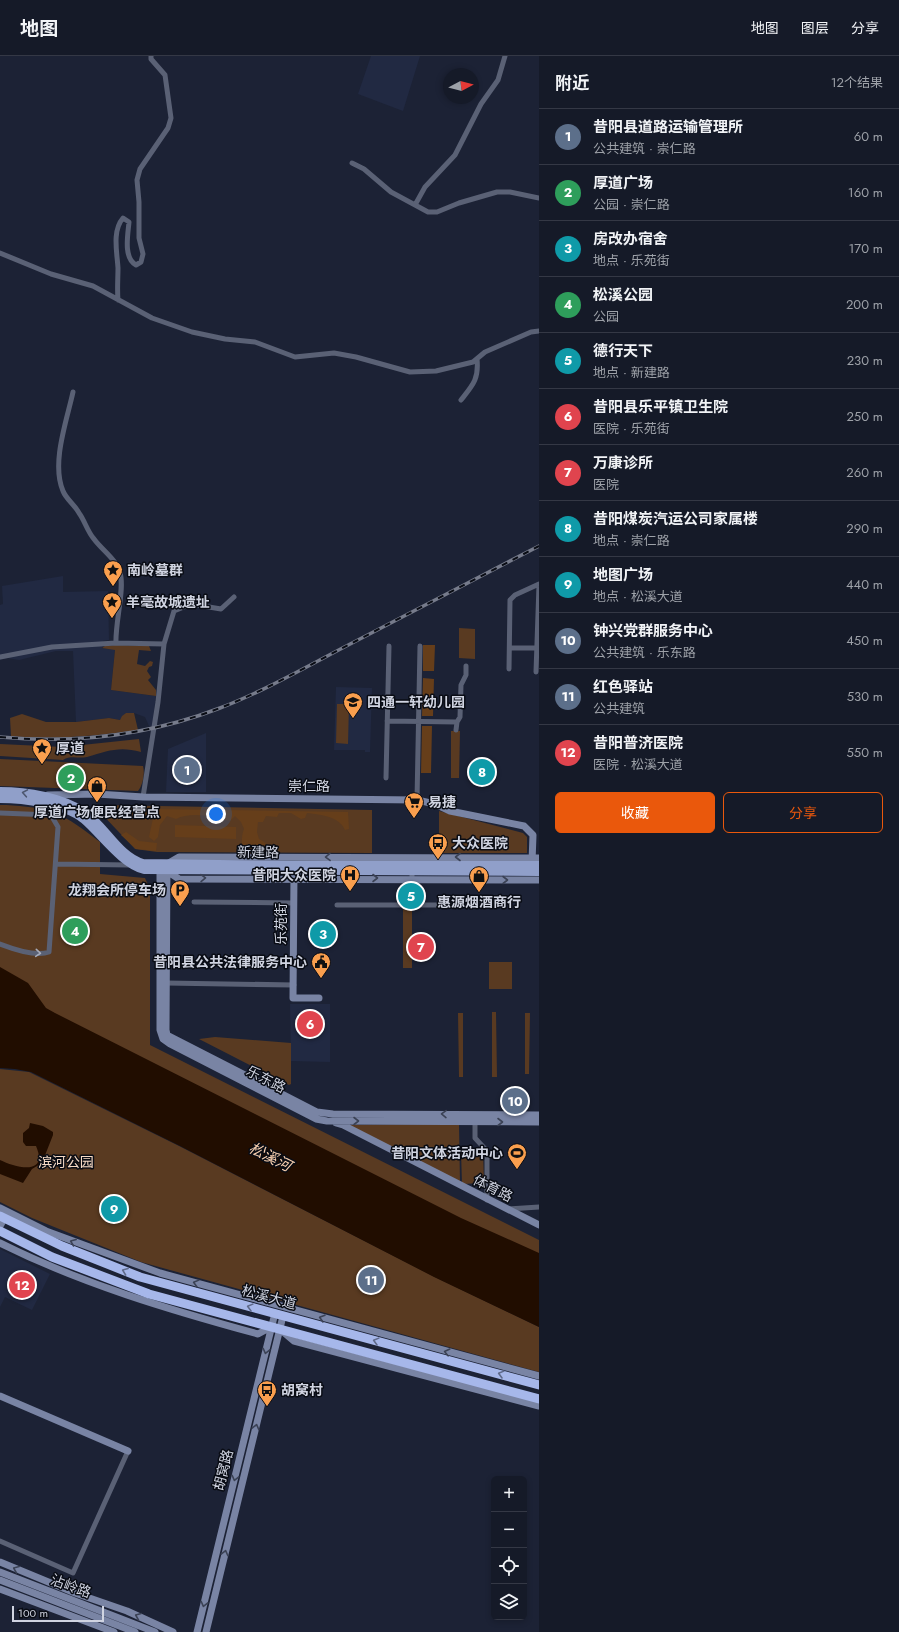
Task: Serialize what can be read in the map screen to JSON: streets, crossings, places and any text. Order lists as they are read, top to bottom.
{
  "streets": {
    "highway": ["松溪大道"],
    "main road": [
      "崇仁路",
      "新建路",
      "乐苑街",
      "乐东路",
      "体育路",
      "胡窝路",
      "沾岭路"
    ]
  },
  "crossings": [
    ["崇仁路", "新建路"],
    ["新建路", "乐苑街"],
    ["新建路", "乐东路"],
    ["乐东路", "体育路"],
    ["松溪大道", "胡窝路"]
  ],
  "water": ["松溪河"],
  "parks": ["滨河公园"],
  "places": {
    "place": ["南岭墓群", "羊毫故城遗址", "厚道"],
    "school or university": ["四通一轩幼儿园"],
    "shop": ["厚道广场便民经营点", "惠源烟酒商行"],
    "supermarket": ["易捷"],
    "bus stop": ["大众医院", "胡窝村"],
    "hospital": ["昔阳大众医院"],
    "parking": ["龙翔会所停车场"],
    "public building": ["昔阳县公共法律服务中心"],
    "sports": ["昔阳文体活动中心"]
  },
  "scale_bar": "100 m",
  "north": "right",
  "page": {
    "header": "地图",
    "nav": ["地图", "图层", "分享"],
    "heading": ["附近", "12个结果"],
    "list": [
      {
        "mark": "1",
        "name": "昔阳县道路运输管理所",
        "note": "公共建筑 · 崇仁路",
        "value": "60 m"
      },
      {
        "mark": "2",
        "name": "厚道广场",
        "note": "公园 · 崇仁路",
        "value": "160 m"
      },
      {
        "mark": "3",
        "name": "房改办宿舍",
        "note": "地点 · 乐苑街",
        "value": "170 m"
      },
      {
        "mark": "4",
        "name": "松溪公园",
        "note": "公园",
        "value": "200 m"
      },
      {
        "mark": "5",
        "name": "德行天下",
        "note": "地点 · 新建路",
        "value": "230 m"
      },
      {
        "mark": "6",
        "name": "昔阳县乐平镇卫生院",
        "note": "医院 · 乐苑街",
        "value": "250 m"
      },
      {
        "mark": "7",
        "name": "万康诊所",
        "note": "医院",
        "value": "260 m"
      },
      {
        "mark": "8",
        "name": "昔阳煤炭汽运公司家属楼",
        "note": "地点 · 崇仁路",
        "value": "290 m"
      },
      {
        "mark": "9",
        "name": "地图广场",
        "note": "地点 · 松溪大道",
        "value": "440 m"
      },
      {
        "mark": "10",
        "name": "钟兴党群服务中心",
        "note": "公共建筑 · 乐东路",
        "value": "450 m"
      },
      {
        "mark": "11",
        "name": "红色驿站",
        "note": "公共建筑",
        "value": "530 m"
      },
      {
        "mark": "12",
        "name": "昔阳普济医院",
        "note": "医院 · 松溪大道",
        "value": "550 m"
      }
    ],
    "pins": [
      "1",
      "8",
      "2",
      "5",
      "4",
      "3",
      "7",
      "6",
      "10",
      "9",
      "11",
      "12"
    ],
    "buttons": ["收藏", "分享"],
    "map_buttons": ["+", "−"],
    "scale": "100 m"
  }
}
